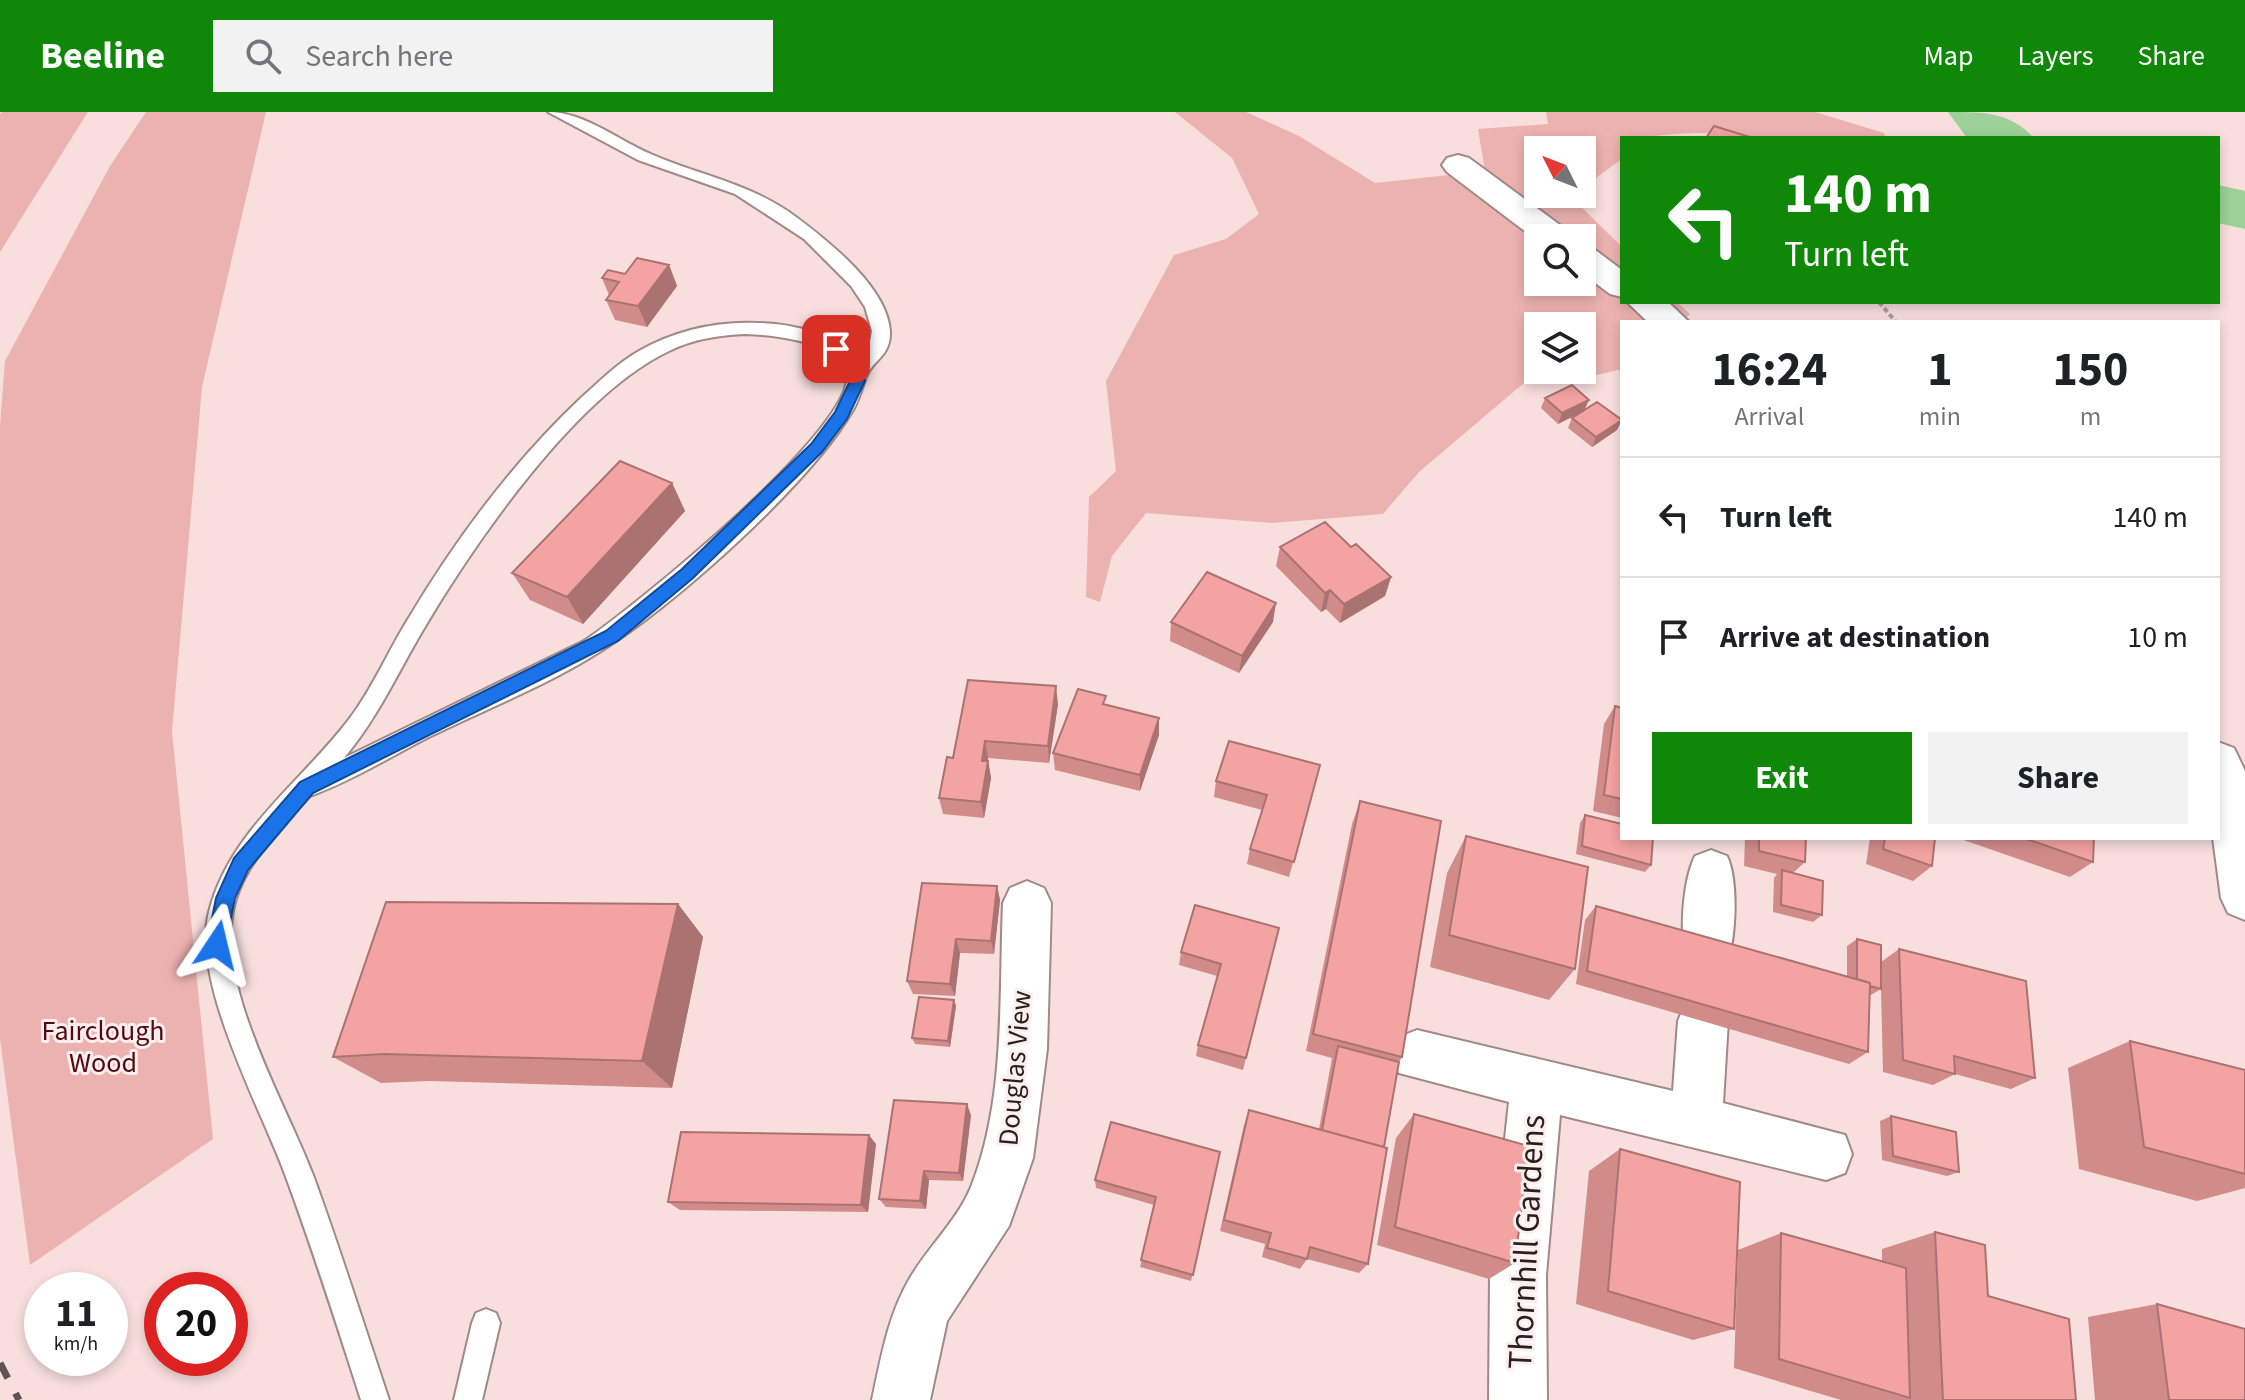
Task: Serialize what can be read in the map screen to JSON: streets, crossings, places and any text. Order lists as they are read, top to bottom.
{
  "streets": {
    "street": ["Douglas View", "Thornhill Gardens"]
  },
  "parks": ["Fairclough Wood"],
  "north": "top left",
  "page": {
    "header": "Beeline",
    "search": "Search here",
    "nav": ["Map", "Layers", "Share"],
    "turn": ["140 m", "Turn left"],
    "eta": [
      "16:24",
      "Arrival",
      "1",
      "min",
      "150",
      "m"
    ],
    "list": [
      {
        "name": "Turn left",
        "value": "140 m"
      },
      {
        "name": "Arrive at destination",
        "value": "10 m"
      }
    ],
    "buttons": ["Exit", "Share"],
    "speed": "11 km/h",
    "limit": "20"
  }
}
